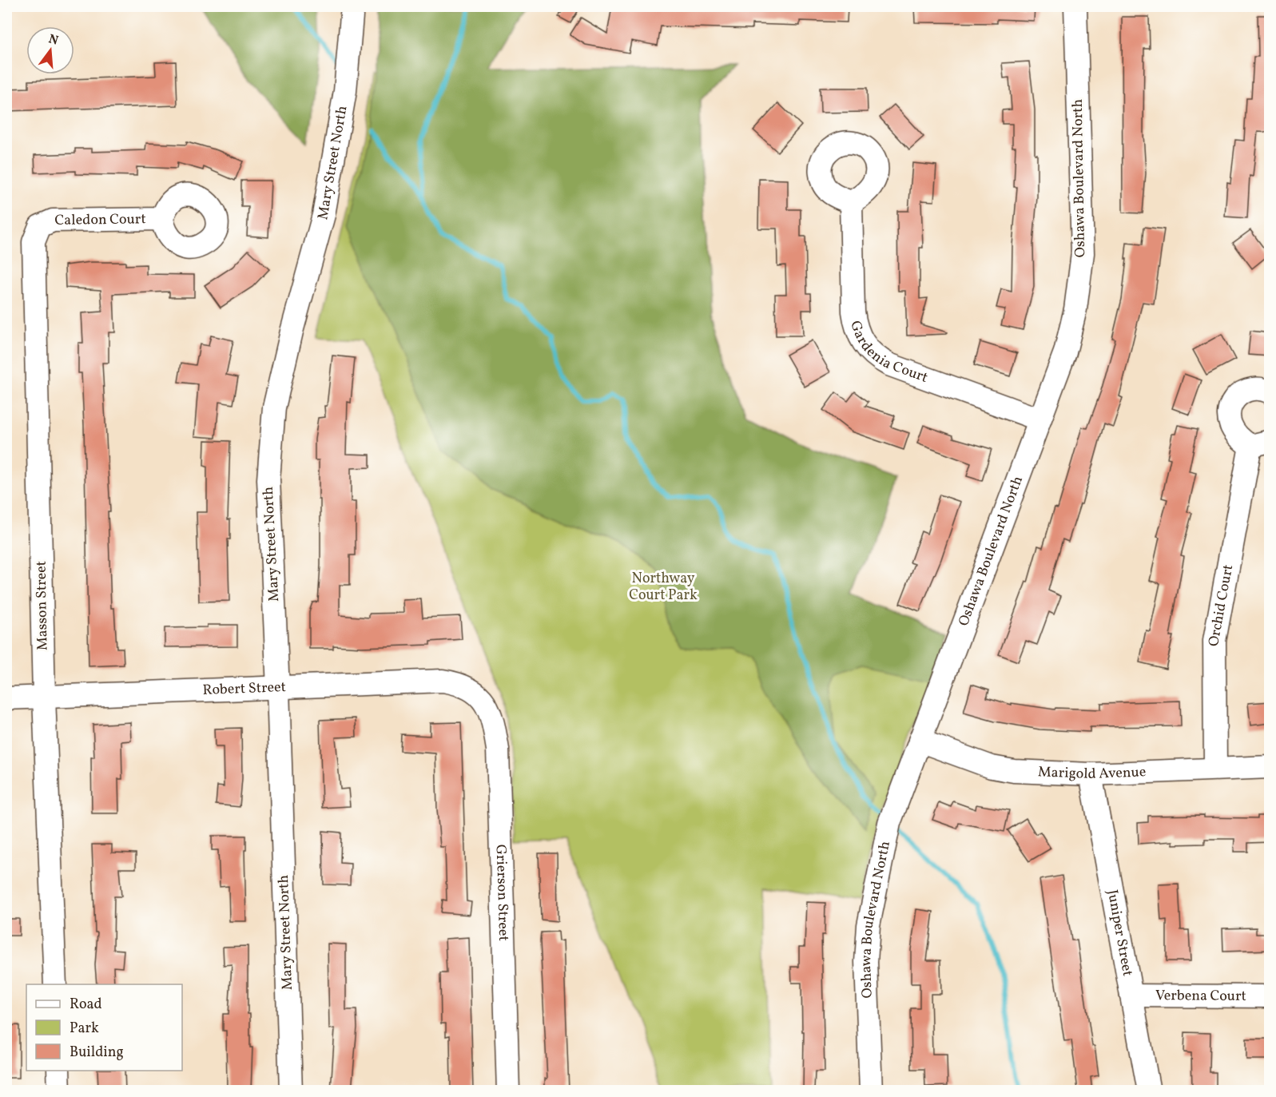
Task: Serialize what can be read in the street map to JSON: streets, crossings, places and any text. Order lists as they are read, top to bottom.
{
  "streets": {
    "street": [
      "Mary Street North",
      "Oshawa Boulevard North",
      "Caledon Court",
      "Gardenia Court",
      "Masson Street",
      "Orchid Court",
      "Robert Street",
      "Marigold Avenue",
      "Grierson Street",
      "Juniper Street",
      "Verbena Court"
    ]
  },
  "crossings": [
    ["Mary Street North", "Robert Street"],
    ["Oshawa Boulevard North", "Gardenia Court"],
    ["Oshawa Boulevard North", "Marigold Avenue"],
    ["Caledon Court", "Masson Street"],
    ["Masson Street", "Robert Street"],
    ["Orchid Court", "Marigold Avenue"],
    ["Robert Street", "Grierson Street"],
    ["Marigold Avenue", "Juniper Street"],
    ["Juniper Street", "Verbena Court"]
  ],
  "parks": ["Northway Court Park"],
  "legend": ["Road", "Park", "Building"],
  "north": "top"
}
